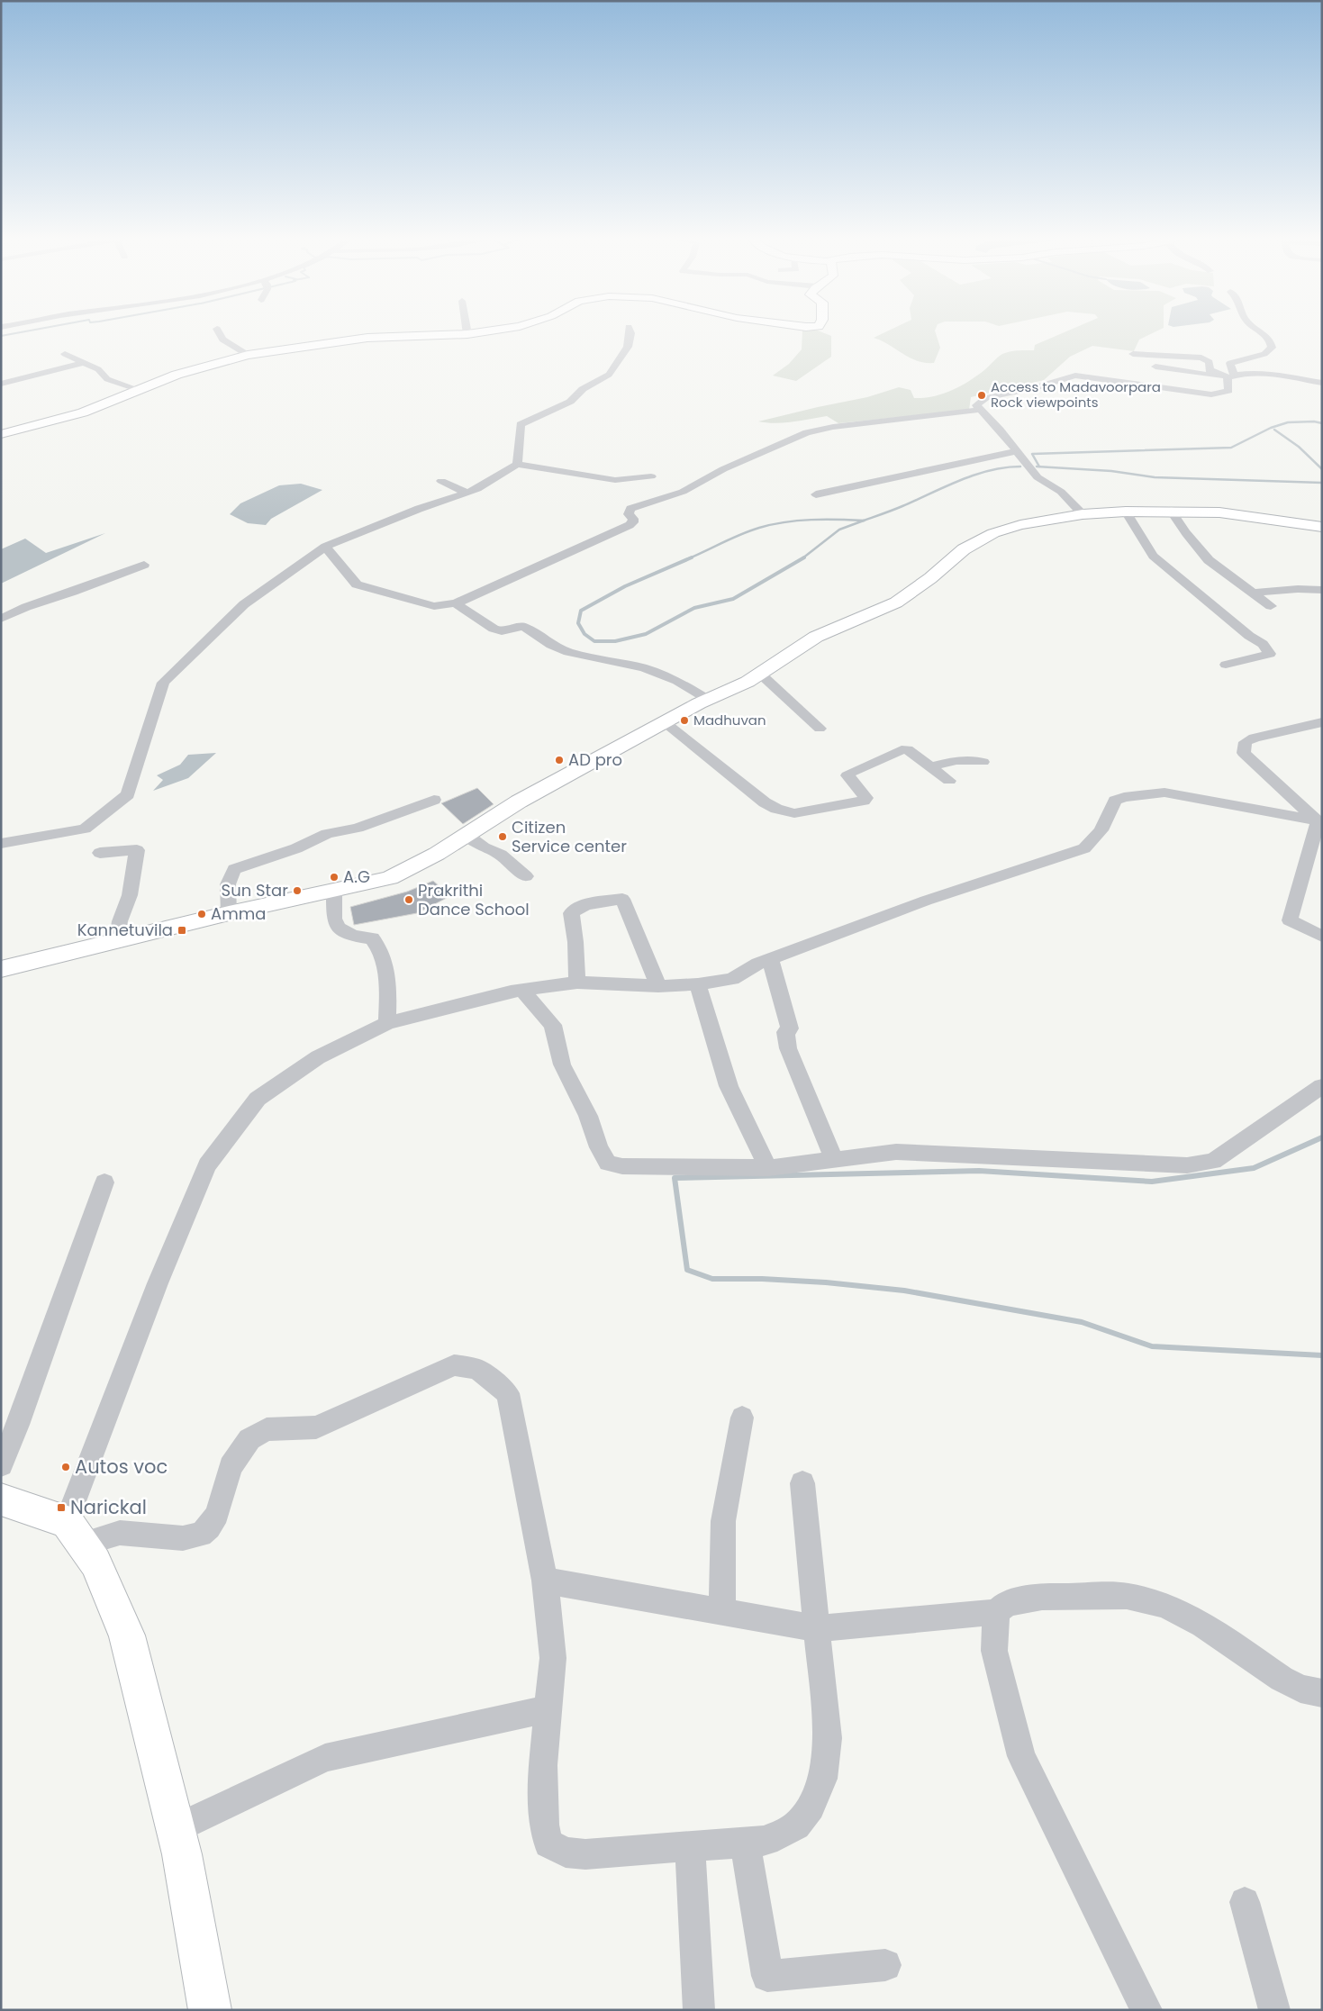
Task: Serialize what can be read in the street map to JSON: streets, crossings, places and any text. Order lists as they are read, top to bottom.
{
  "places": {
    "other": [
      "Access to Madavoorpara Rock viewpoints",
      "Madhuvan",
      "AD pro",
      "Citizen Service center",
      "A.G",
      "Sun Star",
      "Prakrithi Dance School",
      "Amma",
      "Autos voc"
    ],
    "transit": ["Kannetuvila", "Narickal"]
  }
}
